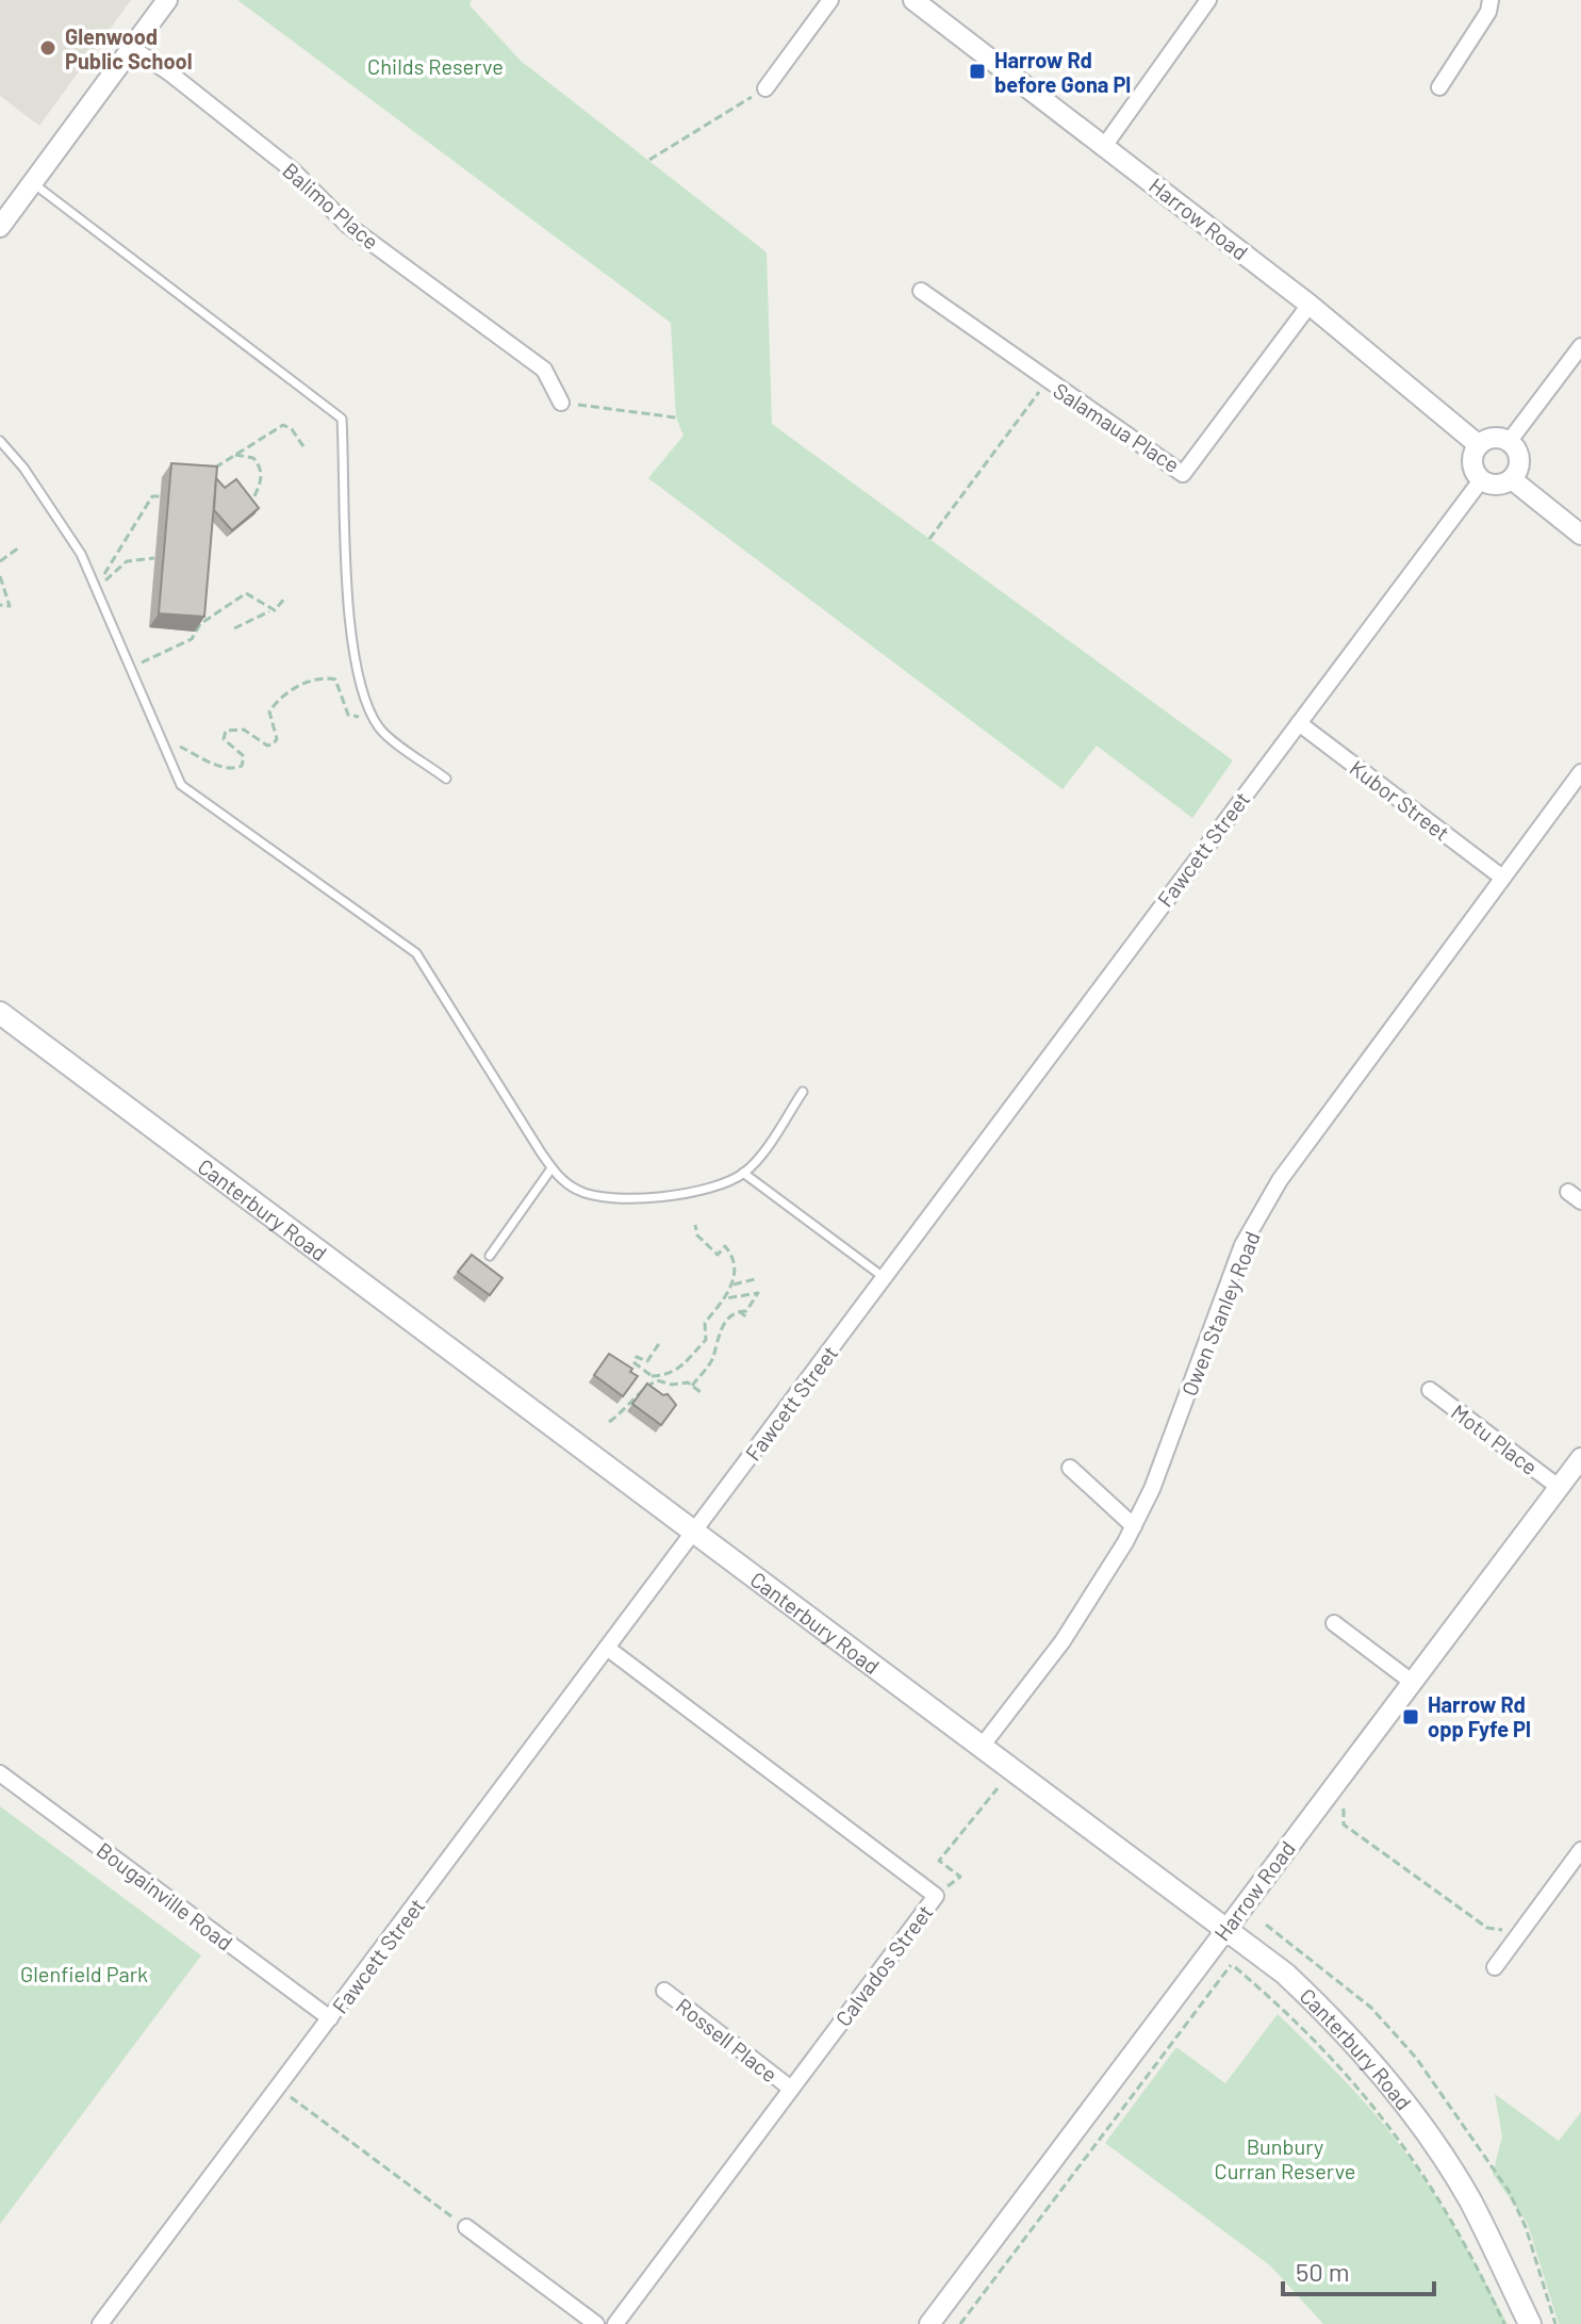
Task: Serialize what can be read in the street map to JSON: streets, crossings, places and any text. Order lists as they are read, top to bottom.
{
  "streets": {
    "main road": ["Canterbury Road"],
    "street": [
      "Balimo Place",
      "Harrow Road",
      "Salamaua Place",
      "Kubor Street",
      "Fawcett Street",
      "Owen Stanley Road",
      "Motu Place",
      "Bougainville Road",
      "Calvados Street",
      "Rossell Place"
    ]
  },
  "crossings": [
    ["Harrow Road", "Salamaua Place"],
    ["Harrow Road", "Fawcett Street"],
    ["Harrow Road", "Canterbury Road"],
    ["Harrow Road", "Motu Place"],
    ["Kubor Street", "Fawcett Street"],
    ["Kubor Street", "Owen Stanley Road"],
    ["Fawcett Street", "Canterbury Road"],
    ["Fawcett Street", "Bougainville Road"],
    ["Fawcett Street", "Calvados Street"],
    ["Canterbury Road", "Owen Stanley Road"],
    ["Calvados Street", "Rossell Place"]
  ],
  "parks": ["Childs Reserve", "Glenfield Park", "Bunbury Curran Reserve"],
  "places": {
    "other": ["Glenwood Public School"],
    "transit": ["Harrow Rd before Gona Pl", "Harrow Rd opp Fyfe Pl"]
  },
  "scale_bar": "50 m"
}
